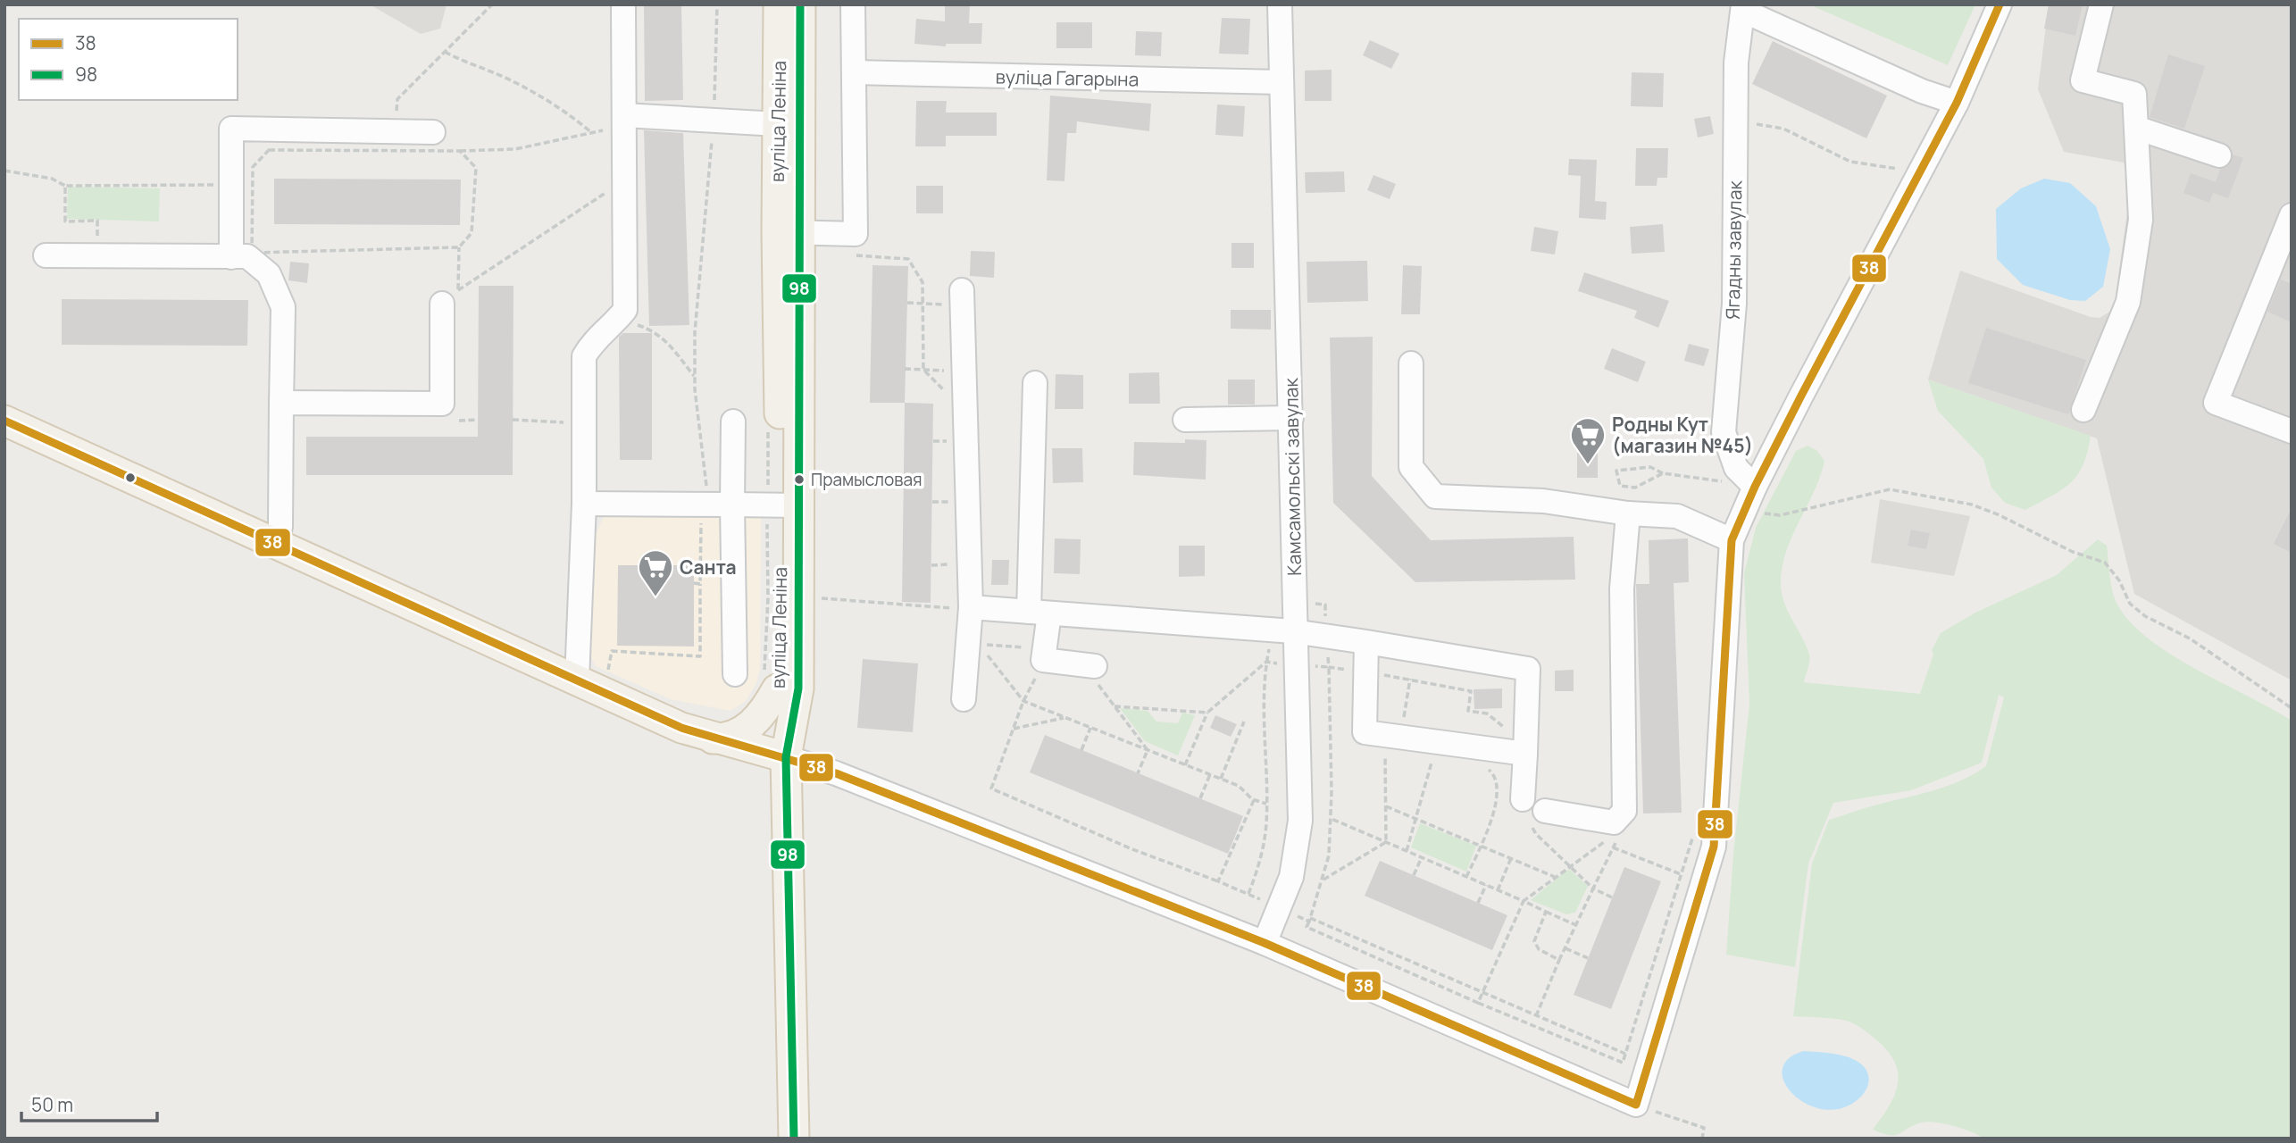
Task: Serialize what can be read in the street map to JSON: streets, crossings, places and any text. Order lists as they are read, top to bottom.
{
  "streets": {
    "main road": ["вуліца Леніна"],
    "street": ["вуліца Гагарына", "Ягадны завулак", "Камсамольскі завулак"]
  },
  "crossings": [
    ["вуліца Гагарына", "Камсамольскі завулак"]
  ],
  "places": {
    "supermarket": ["Родны Кут (магазин №45)", "Санта"],
    "other": ["Прамысловая"]
  },
  "lines": ["transit line 38", "transit line 98"],
  "legend": ["38", "98"],
  "scale_bar": "50 m"
}
